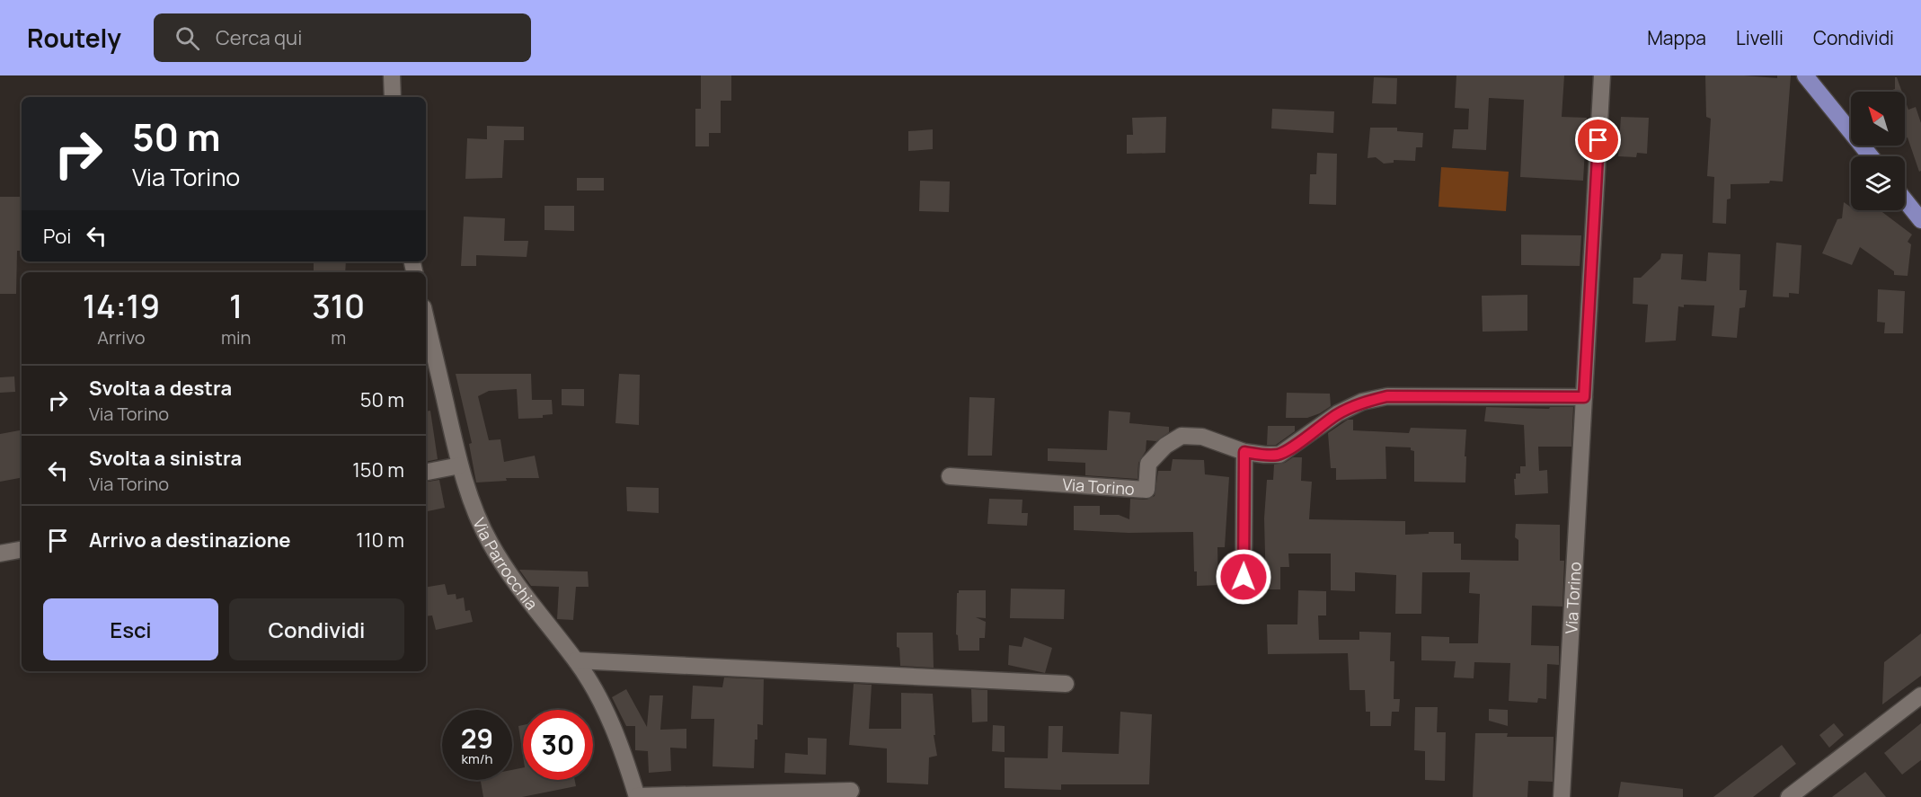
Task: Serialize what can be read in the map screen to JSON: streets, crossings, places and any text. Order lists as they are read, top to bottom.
{
  "streets": {
    "street": ["Via Torino", "Via Parrocchia"]
  },
  "north": "top left",
  "page": {
    "header": "Routely",
    "search": "Cerca qui",
    "nav": ["Mappa", "Livelli", "Condividi"],
    "turn": ["50 m", "Via Torino"],
    "then": "Poi",
    "eta": [
      "14:19",
      "Arrivo",
      "1",
      "min",
      "310",
      "m"
    ],
    "list": [
      {
        "name": "Svolta a destra",
        "note": "Via Torino",
        "value": "50 m"
      },
      {
        "name": "Svolta a sinistra",
        "note": "Via Torino",
        "value": "150 m"
      },
      {
        "name": "Arrivo a destinazione",
        "value": "110 m"
      }
    ],
    "buttons": ["Esci", "Condividi"],
    "speed": "29 km/h",
    "limit": "30"
  }
}
